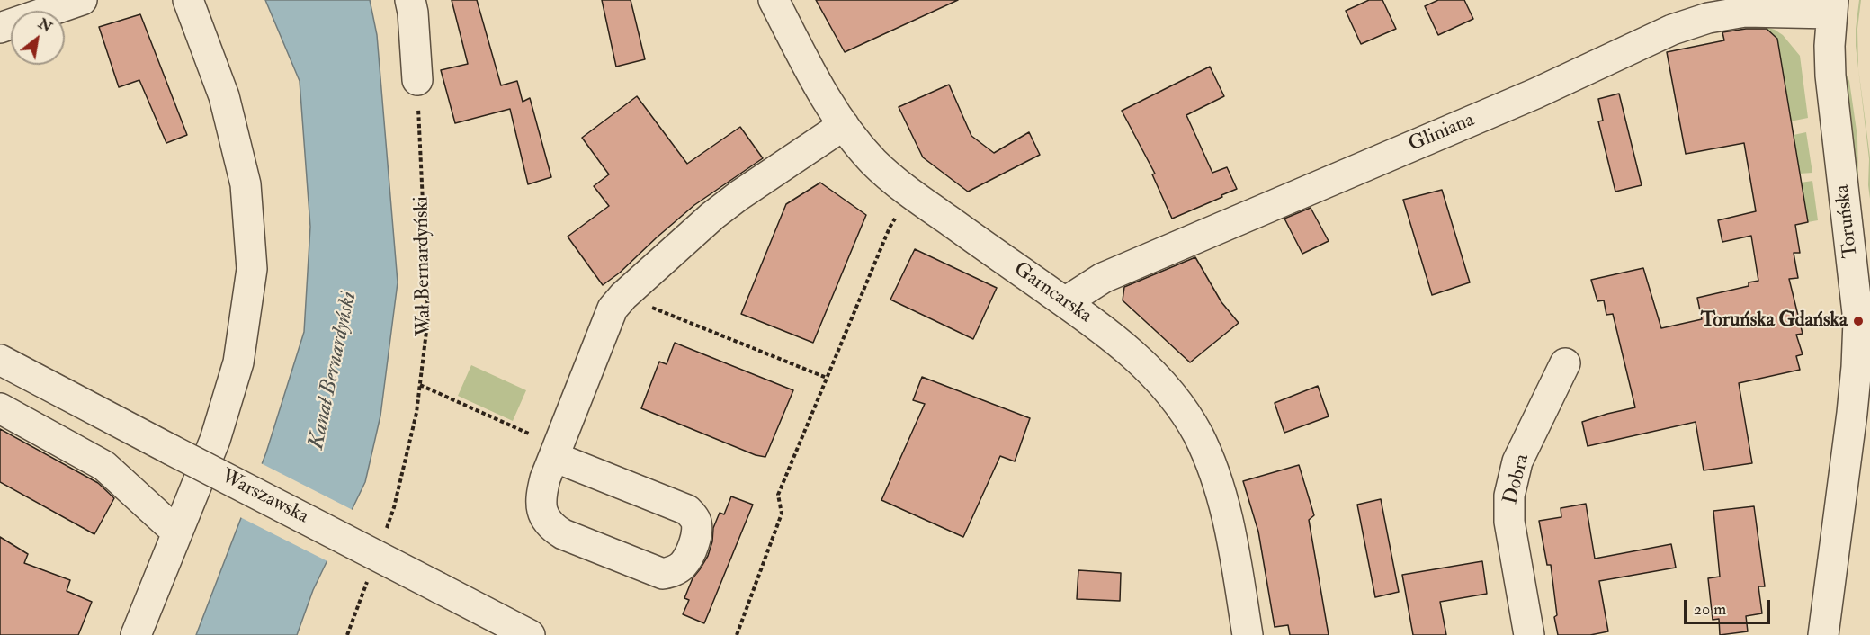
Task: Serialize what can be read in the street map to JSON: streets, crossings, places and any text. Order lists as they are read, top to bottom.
{
  "streets": {
    "street": [
      "Gliniana",
      "Toruńska",
      "Garncarska",
      "Dobra",
      "Warszawska"
    ],
    "path": ["Wał Bernardyński"]
  },
  "crossings": [
    ["Gliniana", "Toruńska"],
    ["Gliniana", "Garncarska"]
  ],
  "water": ["Kanał Bernardyński"],
  "places": ["Toruńska Gdańska"],
  "scale_bar": "20 m",
  "north": "top right"
}
